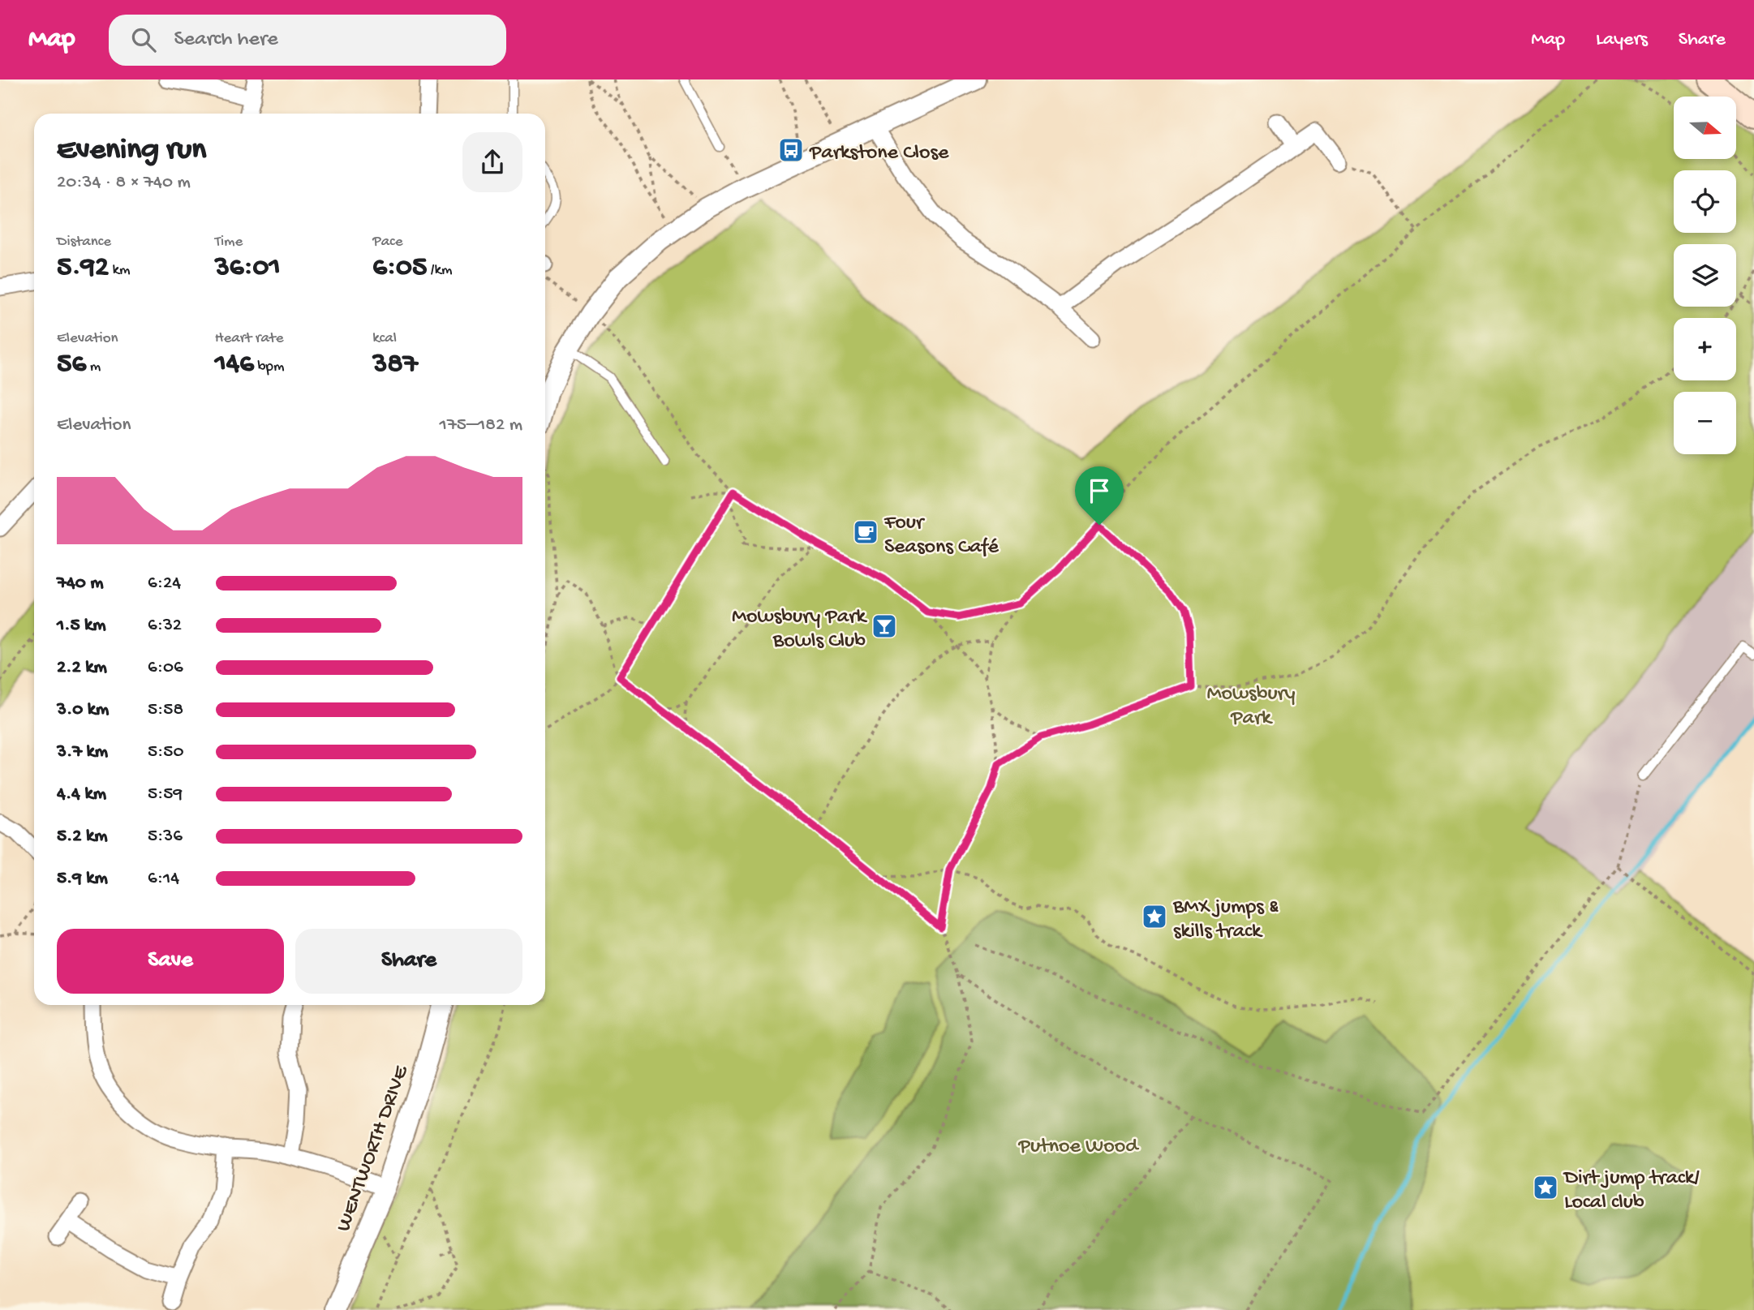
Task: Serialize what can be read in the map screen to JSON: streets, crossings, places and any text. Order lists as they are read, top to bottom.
{
  "streets": {
    "street": ["WENTWORTH DRIVE"]
  },
  "parks": ["Mowsbury Park", "Putnoe Wood"],
  "places": {
    "bus stop": ["Parkstone Close"],
    "cafe": ["Four Seasons Café"],
    "bar": ["Mowsbury Park Bowls Club"],
    "place": ["BMX jumps & skills track", "Dirt jump track/ Local club"]
  },
  "north": "right",
  "page": {
    "header": "Map",
    "search": "Search here",
    "nav": ["Map", "Layers", "Share"],
    "map_buttons": ["+", "−"],
    "heading": ["Evening run", "20:34 · 8 × 740 m"],
    "stats": [
      ["Distance", "5.92 km"],
      ["Time", "36:01"],
      ["Pace", "6:05 /km"],
      ["Elevation", "56 m"],
      ["Heart rate", "146 bpm"],
      ["kcal", "387"]
    ],
    "chart": ["Elevation", "175–182 m"],
    "list": [
      {
        "name": "740 m",
        "note": "6:24"
      },
      {
        "name": "1.5 km",
        "note": "6:32"
      },
      {
        "name": "2.2 km",
        "note": "6:06"
      },
      {
        "name": "3.0 km",
        "note": "5:58"
      },
      {
        "name": "3.7 km",
        "note": "5:50"
      },
      {
        "name": "4.4 km",
        "note": "5:59"
      },
      {
        "name": "5.2 km",
        "note": "5:36"
      },
      {
        "name": "5.9 km",
        "note": "6:14"
      }
    ],
    "buttons": ["Save", "Share"]
  }
}
